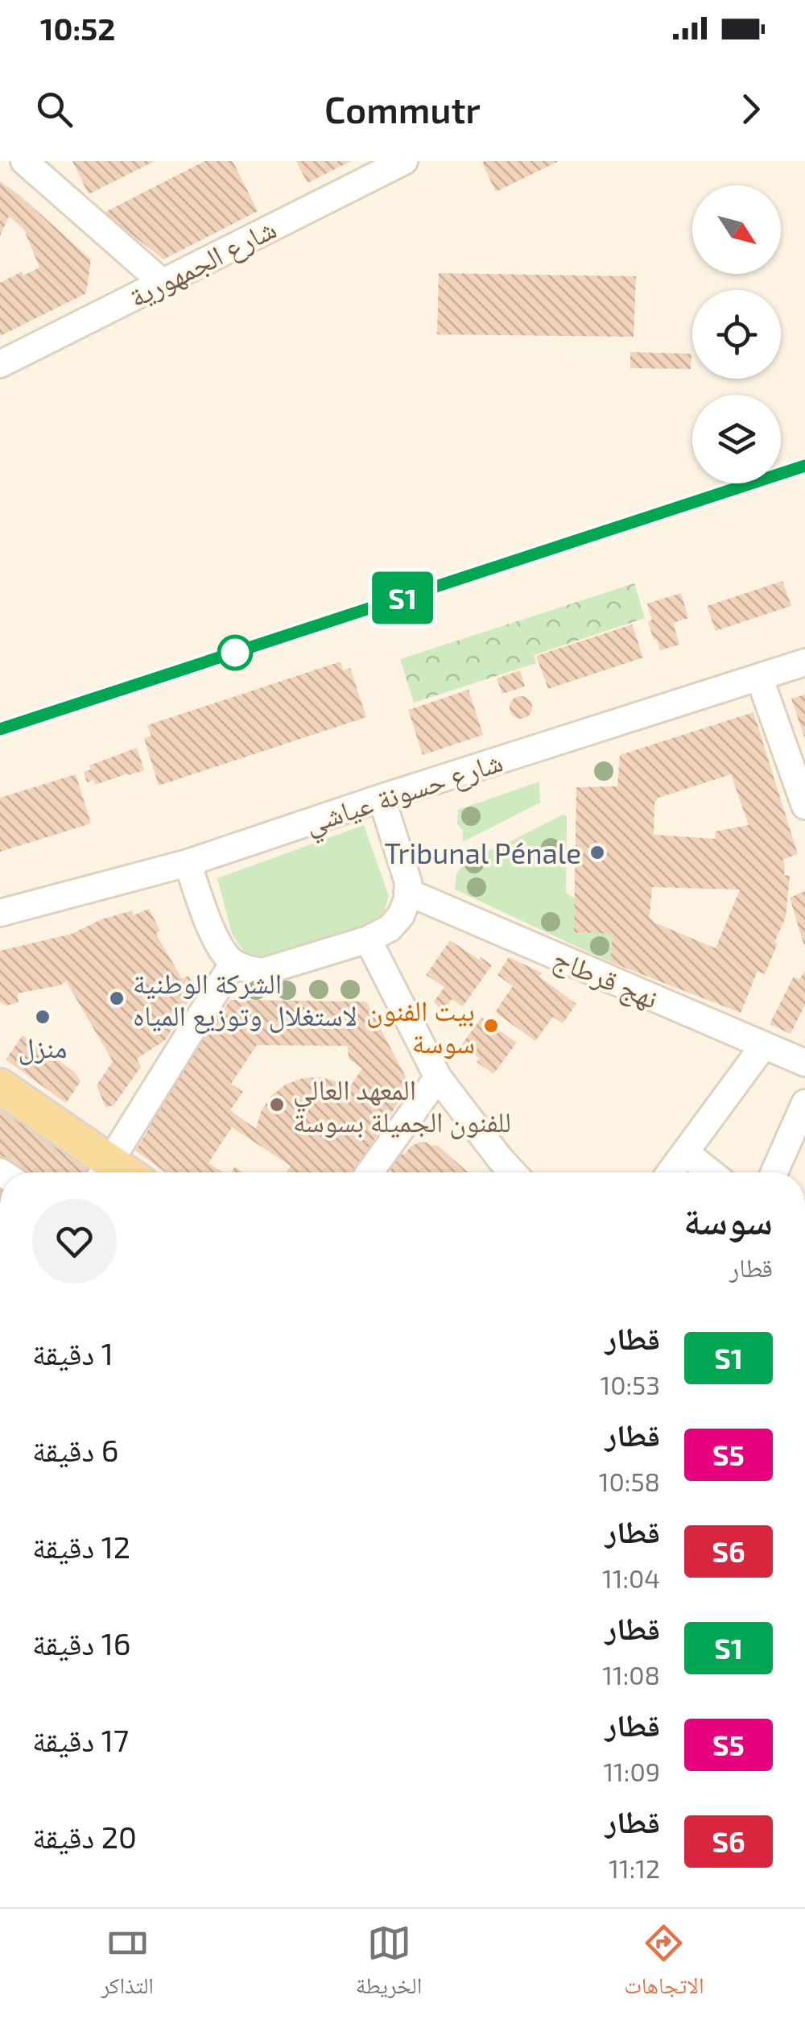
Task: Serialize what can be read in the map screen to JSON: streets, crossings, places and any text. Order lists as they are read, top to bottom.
{
  "streets": {
    "street": ["شارع الجمهورية", "شارع حسونة عياشي", "نهج قرطاج"]
  },
  "places": [
    "Tribunal Pénale",
    "الشركة الوطنية لاستغلال وتوزيع المياه",
    "منزل",
    "بيت الفنون سوسة",
    "المعهد العالي للفنون الجميلة بسوسة"
  ],
  "north": "bottom right",
  "page": {
    "status": "10:52",
    "header": "Commutr",
    "on_map": "S1",
    "heading": ["سوسة", "قطار"],
    "list": [
      {
        "mark": "S1",
        "name": "قطار",
        "note": "10:53",
        "value": "1 دقيقة"
      },
      {
        "mark": "S5",
        "name": "قطار",
        "note": "10:58",
        "value": "6 دقيقة"
      },
      {
        "mark": "S6",
        "name": "قطار",
        "note": "11:04",
        "value": "12 دقيقة"
      },
      {
        "mark": "S1",
        "name": "قطار",
        "note": "11:08",
        "value": "16 دقيقة"
      },
      {
        "mark": "S5",
        "name": "قطار",
        "note": "11:09",
        "value": "17 دقيقة"
      },
      {
        "mark": "S6",
        "name": "قطار",
        "note": "11:12",
        "value": "20 دقيقة"
      }
    ],
    "tabs": ["الاتجاهات", "الخريطة", "التذاكر"]
  }
}
